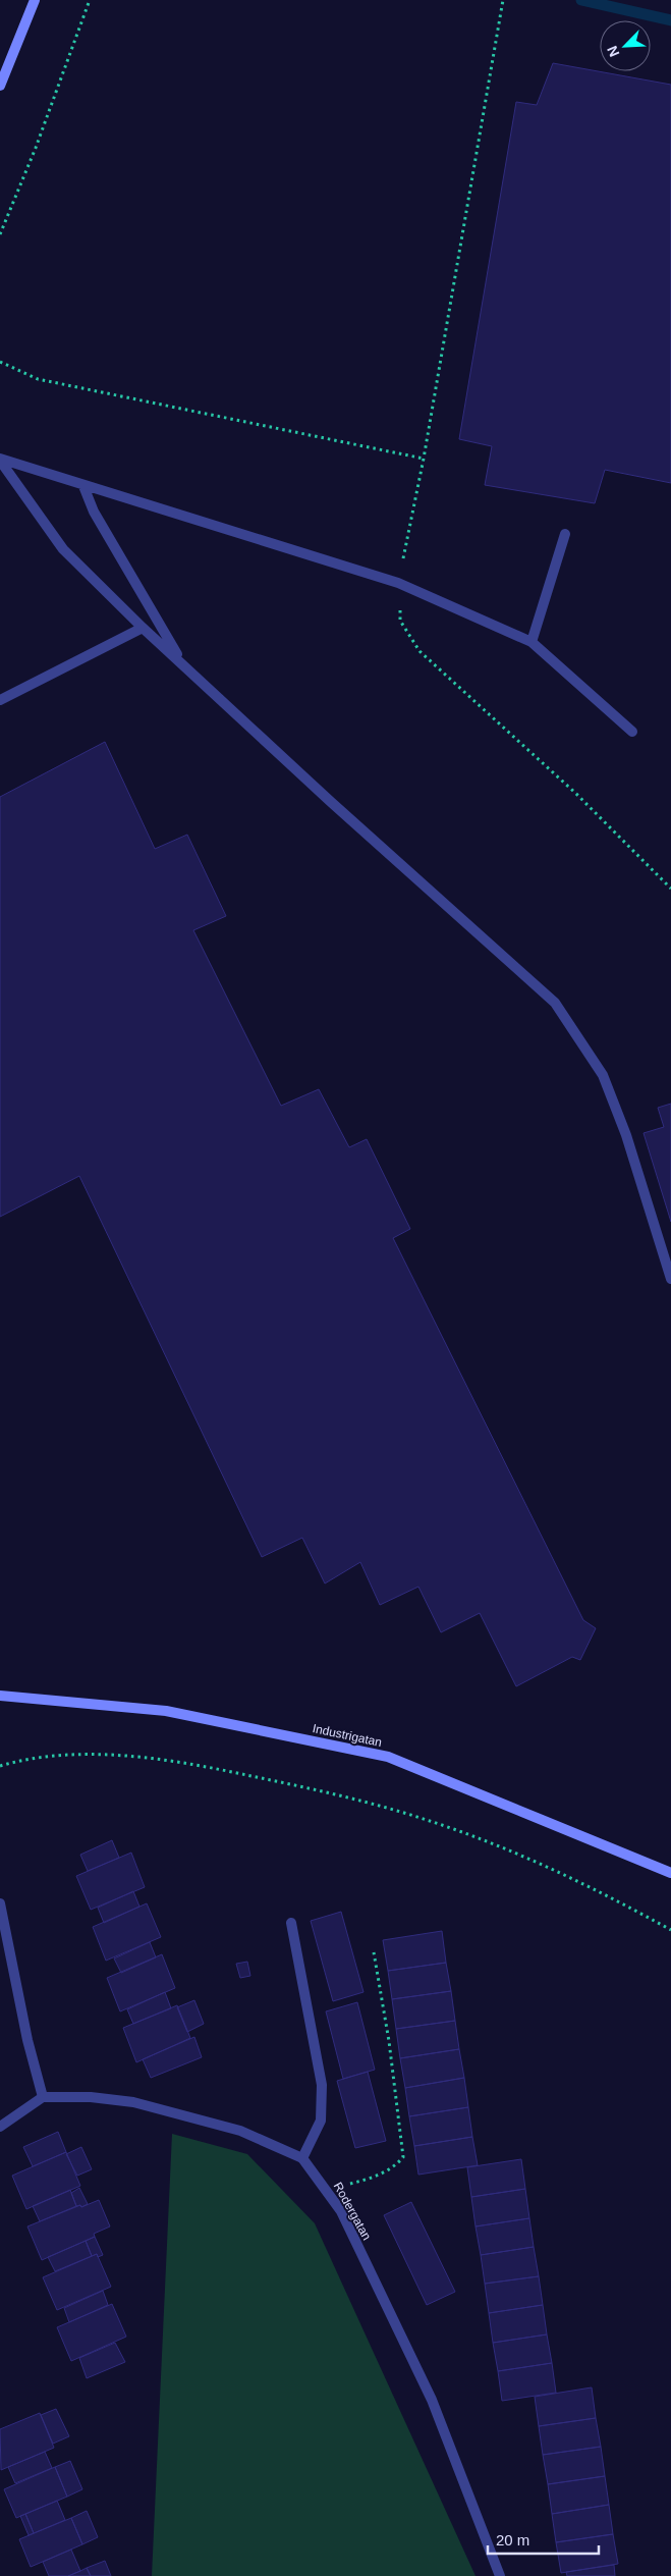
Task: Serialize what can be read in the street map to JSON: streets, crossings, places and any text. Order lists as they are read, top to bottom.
{
  "streets": {
    "street": ["Industrigatan", "Rodergatan"]
  },
  "scale_bar": "20 m",
  "north": "bottom left"
}
